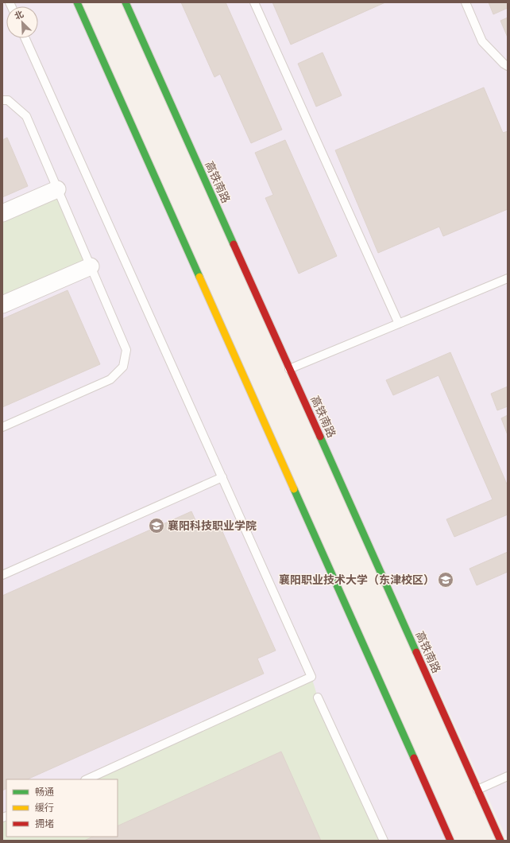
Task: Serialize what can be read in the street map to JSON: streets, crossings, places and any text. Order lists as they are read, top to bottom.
{
  "streets": {
    "main road": ["高铁南路"]
  },
  "places": {
    "school or university": ["襄阳科技职业学院", "襄阳职业技术大学（东津校区）"]
  },
  "legend": ["畅通", "缓行", "拥堵"],
  "north": "top left"
}
